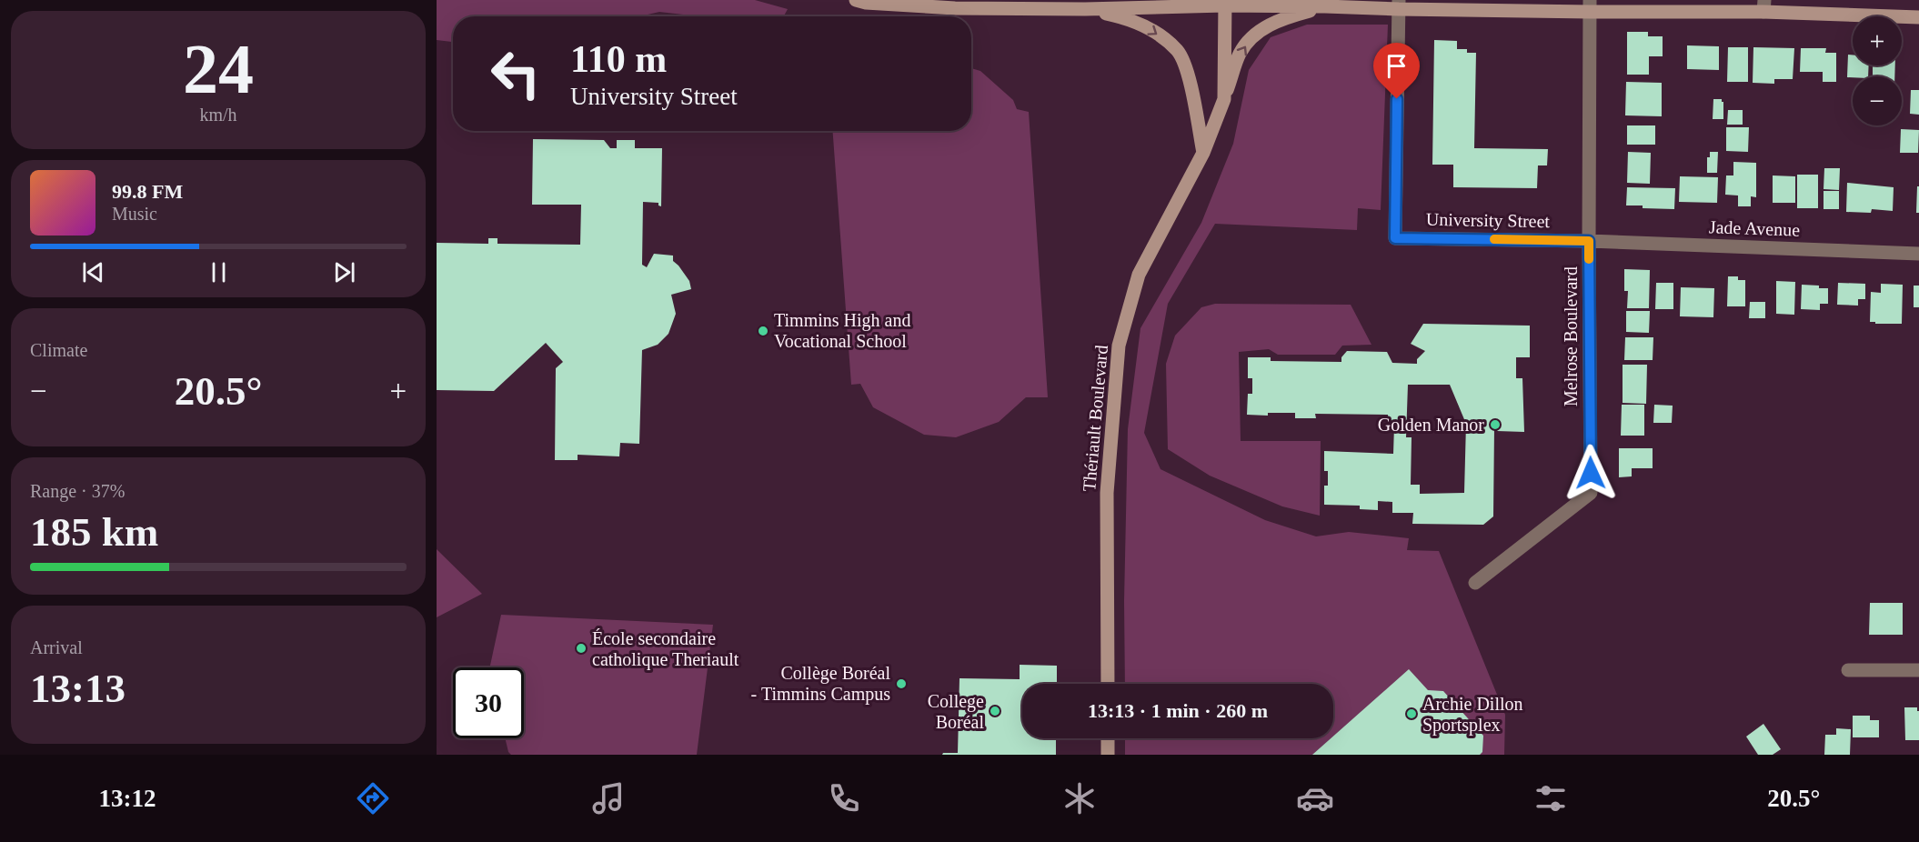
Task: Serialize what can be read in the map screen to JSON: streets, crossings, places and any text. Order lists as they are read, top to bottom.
{
  "streets": {
    "main road": ["Thériault Boulevard"],
    "street": ["University Street", "Jade Avenue", "Melrose Boulevard"]
  },
  "crossings": [
    ["University Street", "Jade Avenue"],
    ["University Street", "Melrose Boulevard"],
    ["Jade Avenue", "Melrose Boulevard"]
  ],
  "places": [
    "Timmins High and Vocational School",
    "Golden Manor",
    "École secondaire catholique Theriault",
    "Collège Boréal - Timmins Campus",
    "College Boréal",
    "Archie Dillon Sportsplex"
  ],
  "page": {
    "tile": [
      ["24", "km/h"],
      "Climate",
      ["Range · 37%", "185 km"],
      ["Arrival", "13:13"]
    ],
    "map_buttons": ["+", "−"],
    "turn": ["110 m", "University Street"],
    "song": ["99.8 FM", "Music"],
    "heat": ["−", "20.5°", "+"],
    "limit": "30",
    "trip": "13:13 · 1 min · 260 m",
    "tabs": ["13:12", "20.5°"]
  }
}
